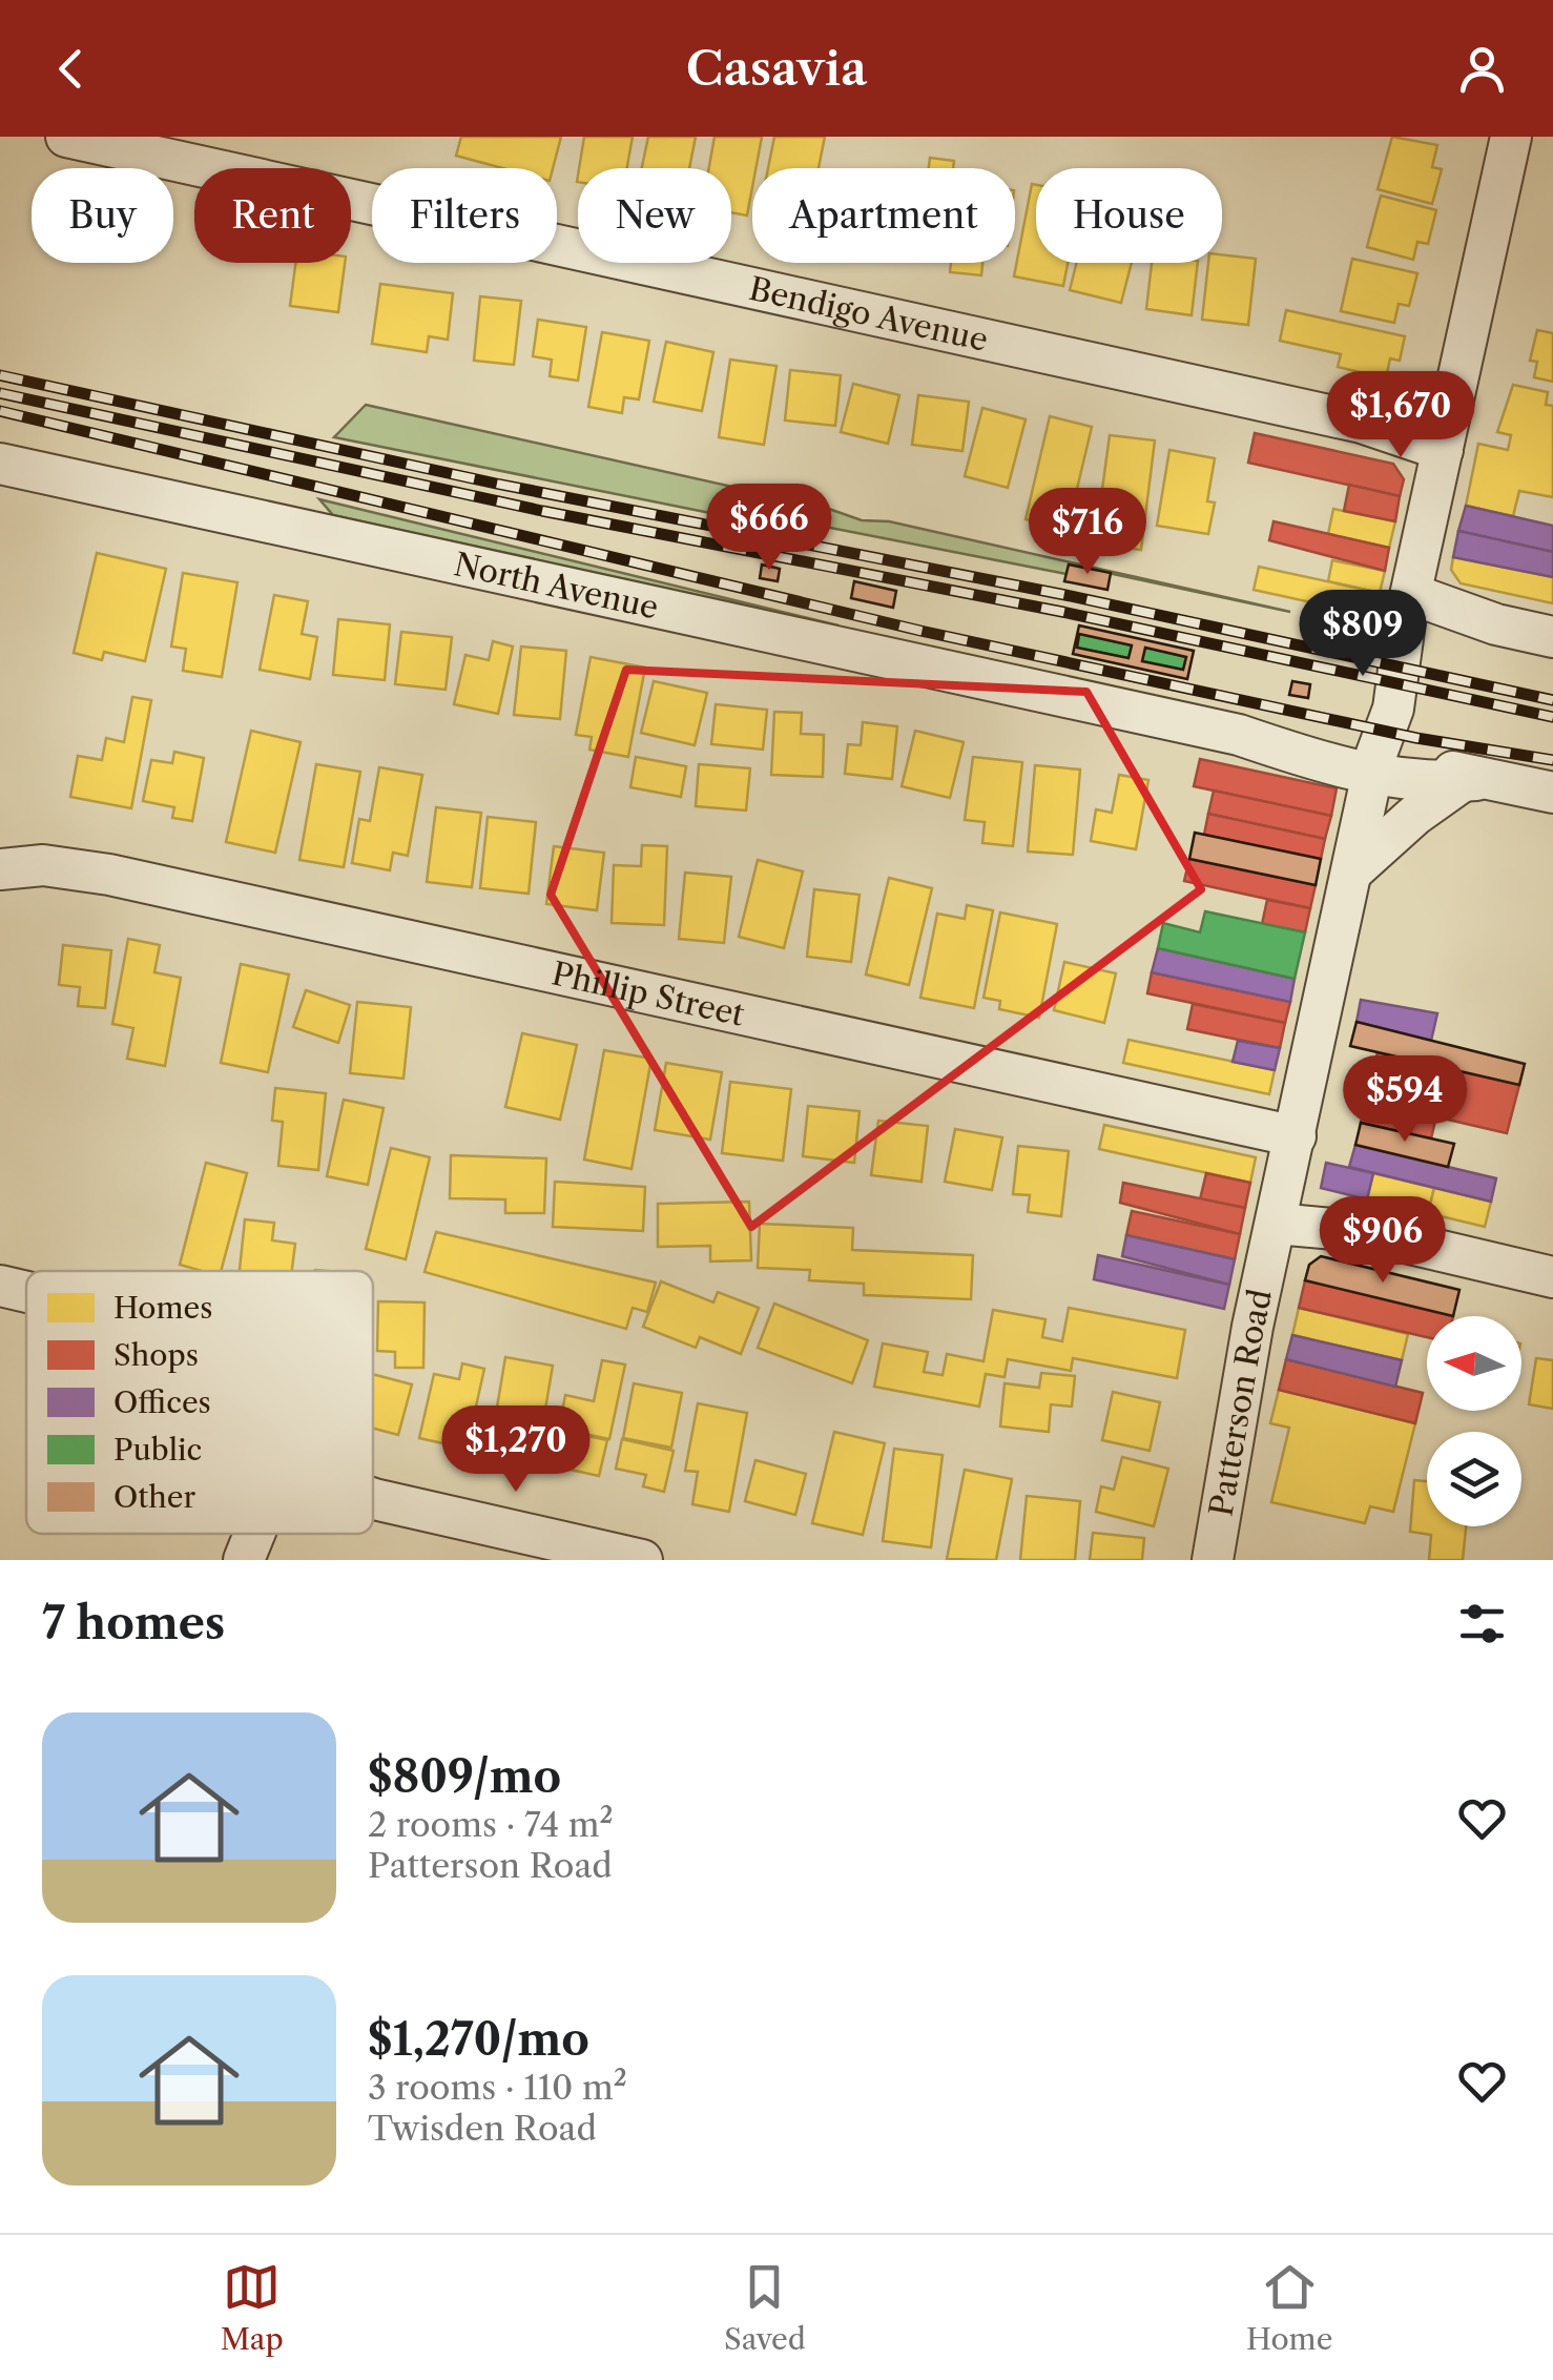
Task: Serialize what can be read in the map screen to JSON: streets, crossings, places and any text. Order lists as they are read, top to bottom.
{
  "streets": {
    "street": [
      "Bendigo Avenue",
      "North Avenue",
      "Phillip Street",
      "Patterson Road"
    ]
  },
  "crossings": [
    ["Bendigo Avenue", "Patterson Road"],
    ["North Avenue", "Patterson Road"],
    ["Phillip Street", "Patterson Road"]
  ],
  "legend": [
    "Homes",
    "Shops",
    "Offices",
    "Public",
    "Other"
  ],
  "north": "left",
  "page": {
    "header": "Casavia",
    "chip": [
      "Buy",
      "Rent",
      "Filters",
      "New",
      "Apartment",
      "House"
    ],
    "price": [
      "$1,670",
      "$666",
      "$716",
      "$809",
      "$594",
      "$906",
      "$1,270"
    ],
    "heading": "7 homes",
    "list": [
      {
        "name": "$809/mo",
        "note": "2 rooms · 74 m² · Patterson Road"
      },
      {
        "name": "$1,270/mo",
        "note": "3 rooms · 110 m² · Twisden Road"
      }
    ],
    "tabs": ["Map", "Saved", "Home"]
  }
}
